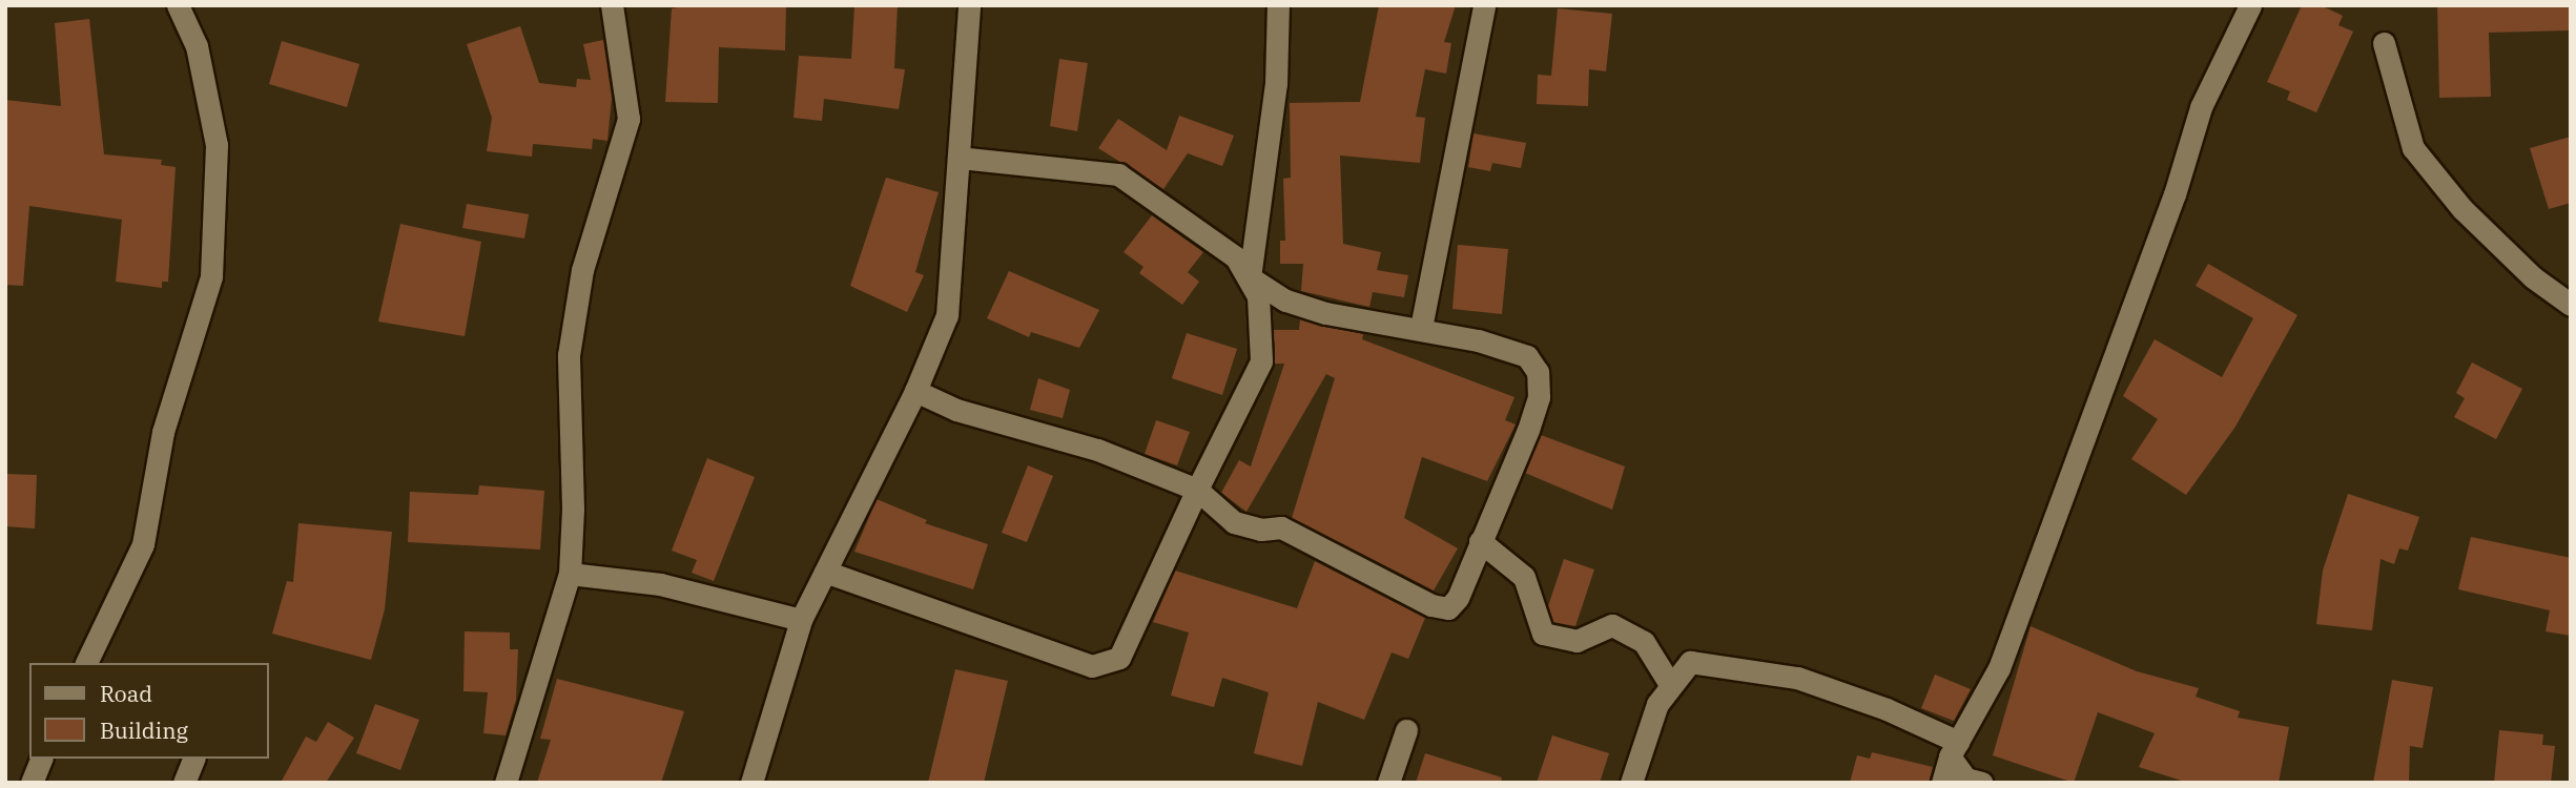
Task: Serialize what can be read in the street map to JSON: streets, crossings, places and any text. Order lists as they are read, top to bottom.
{
  "legend": ["Road", "Building"]
}
